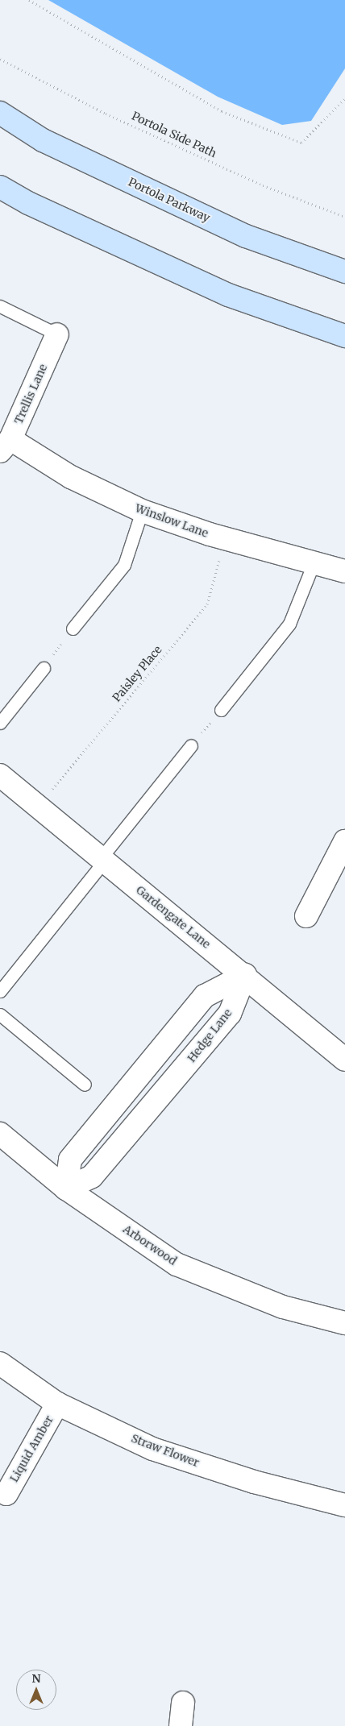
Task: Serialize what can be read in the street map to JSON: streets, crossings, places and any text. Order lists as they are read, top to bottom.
{
  "streets": {
    "main road": ["Portola Parkway"],
    "street": [
      "Trellis Lane",
      "Winslow Lane",
      "Gardengate Lane",
      "Hedge Lane",
      "Arborwood",
      "Liquid Amber",
      "Straw Flower"
    ],
    "path": ["Portola Side Path", "Paisley Place"]
  },
  "crossings": [
    ["Trellis Lane", "Winslow Lane"],
    ["Winslow Lane", "Paisley Place"],
    ["Paisley Place", "Gardengate Lane"],
    ["Gardengate Lane", "Hedge Lane"],
    ["Hedge Lane", "Arborwood"],
    ["Liquid Amber", "Straw Flower"]
  ],
  "north": "top"
}
